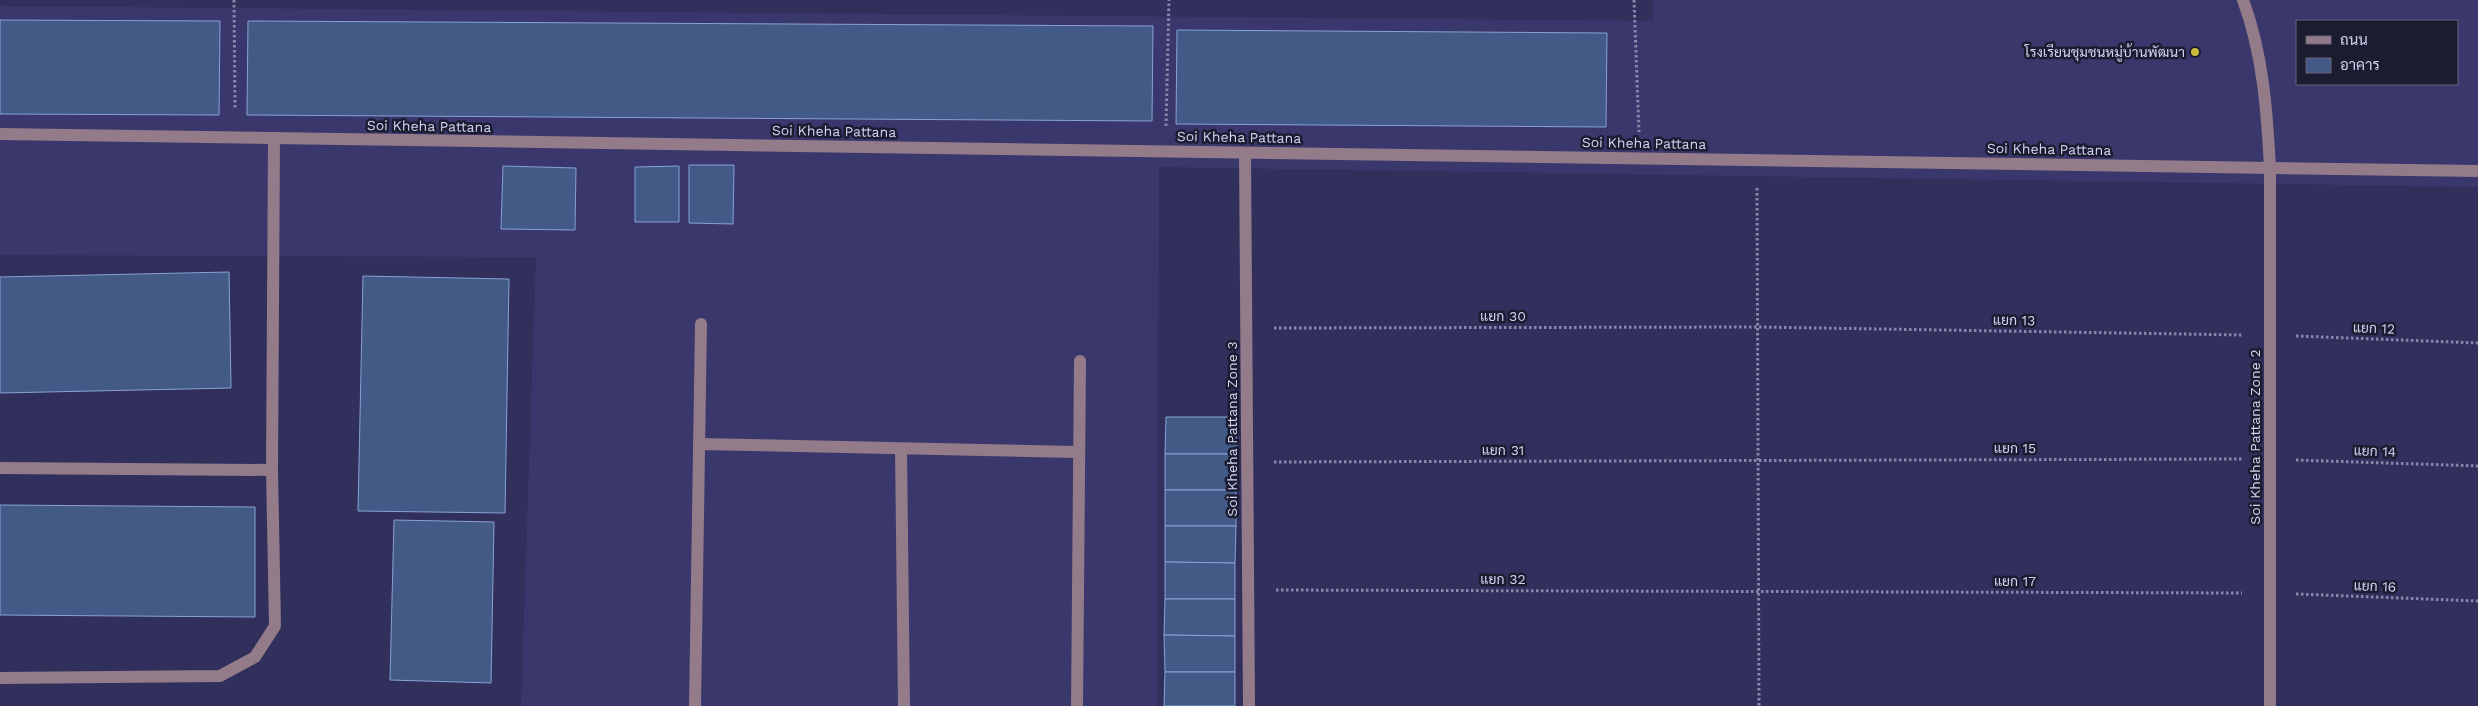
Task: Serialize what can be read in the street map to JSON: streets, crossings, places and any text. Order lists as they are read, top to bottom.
{
  "streets": {
    "street": ["Soi Kheha Pattana", "Soi Kheha Pattana Zone 3", "Soi Kheha Pattana Zone 2"],
    "path": [
      "แยก 30",
      "แยก 13",
      "แยก 12",
      "แยก 15",
      "แยก 31",
      "แยก 14",
      "แยก 32",
      "แยก 17",
      "แยก 16"
    ]
  },
  "crossings": [
    ["Soi Kheha Pattana", "Soi Kheha Pattana Zone 3"],
    ["Soi Kheha Pattana", "Soi Kheha Pattana Zone 2"],
    ["แยก 30", "แยก 13"],
    ["แยก 30", "Soi Kheha Pattana Zone 3"],
    ["แยก 13", "แยก 12"],
    ["แยก 13", "Soi Kheha Pattana Zone 2"],
    ["แยก 12", "Soi Kheha Pattana Zone 2"],
    ["Soi Kheha Pattana Zone 3", "แยก 31"],
    ["Soi Kheha Pattana Zone 3", "แยก 32"],
    ["Soi Kheha Pattana Zone 2", "แยก 15"],
    ["Soi Kheha Pattana Zone 2", "แยก 14"],
    ["Soi Kheha Pattana Zone 2", "แยก 17"],
    ["Soi Kheha Pattana Zone 2", "แยก 16"],
    ["แยก 15", "แยก 31"],
    ["แยก 15", "แยก 14"],
    ["แยก 32", "แยก 17"],
    ["แยก 17", "แยก 16"]
  ],
  "places": ["โรงเรียนชุมชนหมู่บ้านพัฒนา"],
  "legend": ["ถนน", "อาคาร"]
}
